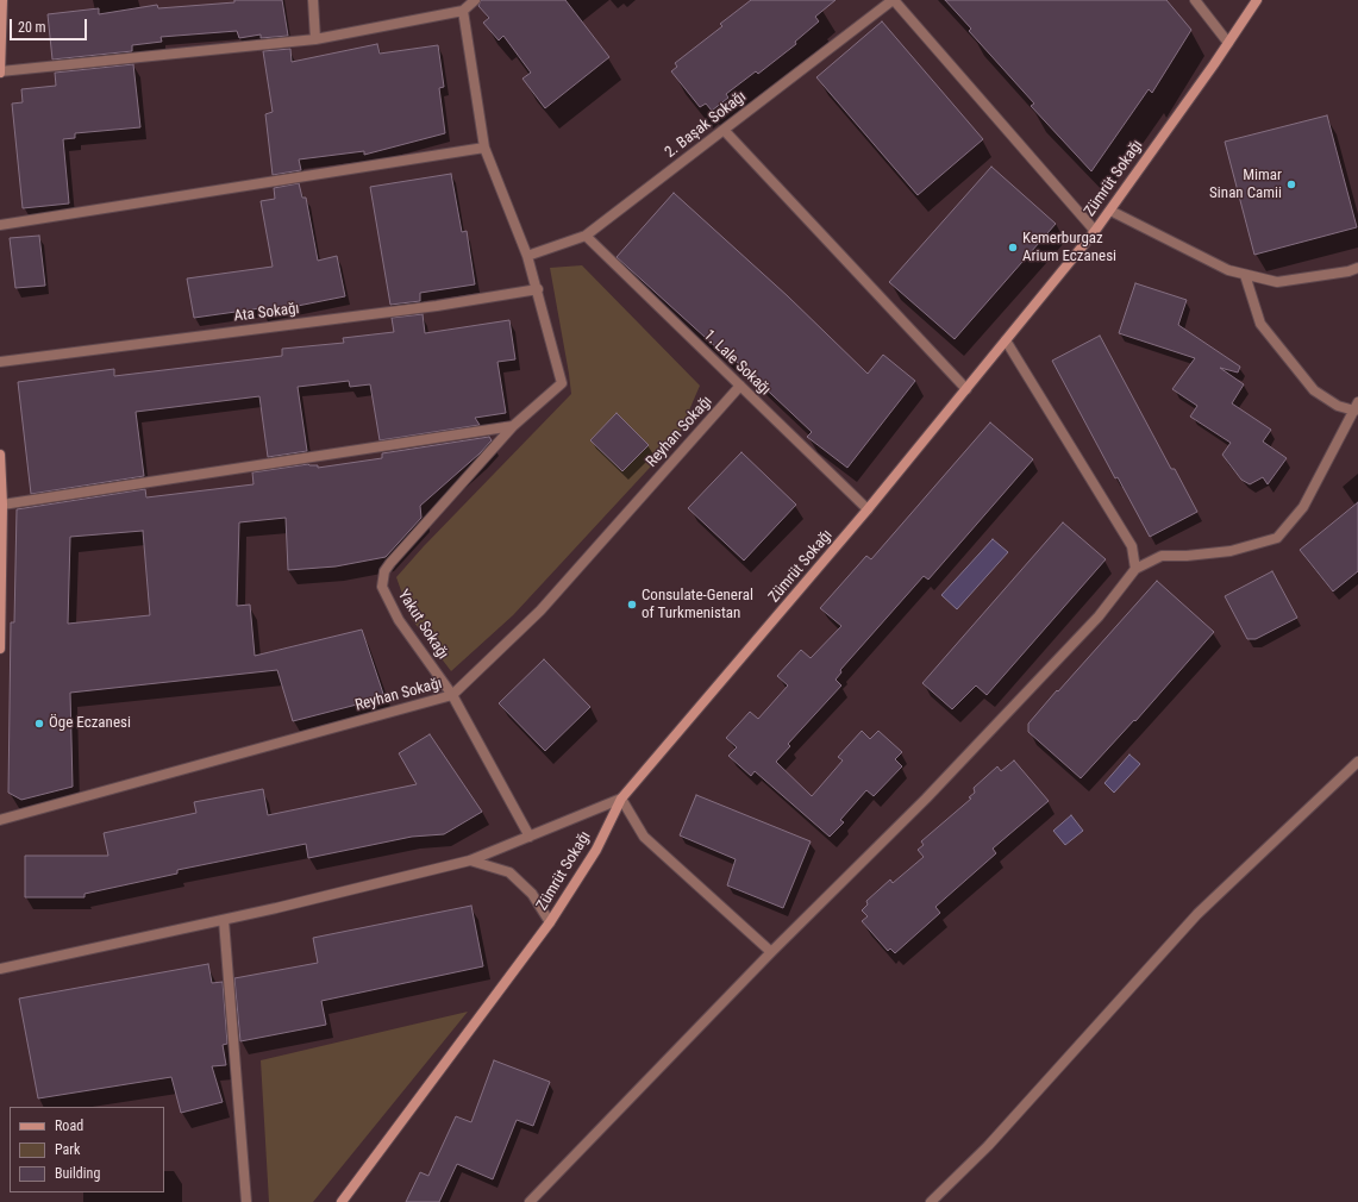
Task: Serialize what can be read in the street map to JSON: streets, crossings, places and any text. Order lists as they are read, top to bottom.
{
  "streets": {
    "street": [
      "2. Başak Sokağı",
      "Zümrüt Sokağı",
      "Ata Sokağı",
      "1. Lale Sokağı",
      "Reyhan Sokağı",
      "Yakut Sokağı"
    ]
  },
  "crossings": [
    ["2. Başak Sokağı", "1. Lale Sokağı"],
    ["Zümrüt Sokağı", "1. Lale Sokağı"],
    ["Ata Sokağı", "Yakut Sokağı"],
    ["1. Lale Sokağı", "Reyhan Sokağı"],
    ["Reyhan Sokağı", "Yakut Sokağı"]
  ],
  "places": [
    "Mimar Sinan Camii",
    "Kemerburgaz Arium Eczanesi",
    "Consulate-General of Turkmenistan",
    "Öge Eczanesi"
  ],
  "legend": ["Road", "Park", "Building"],
  "scale_bar": "20 m"
}
